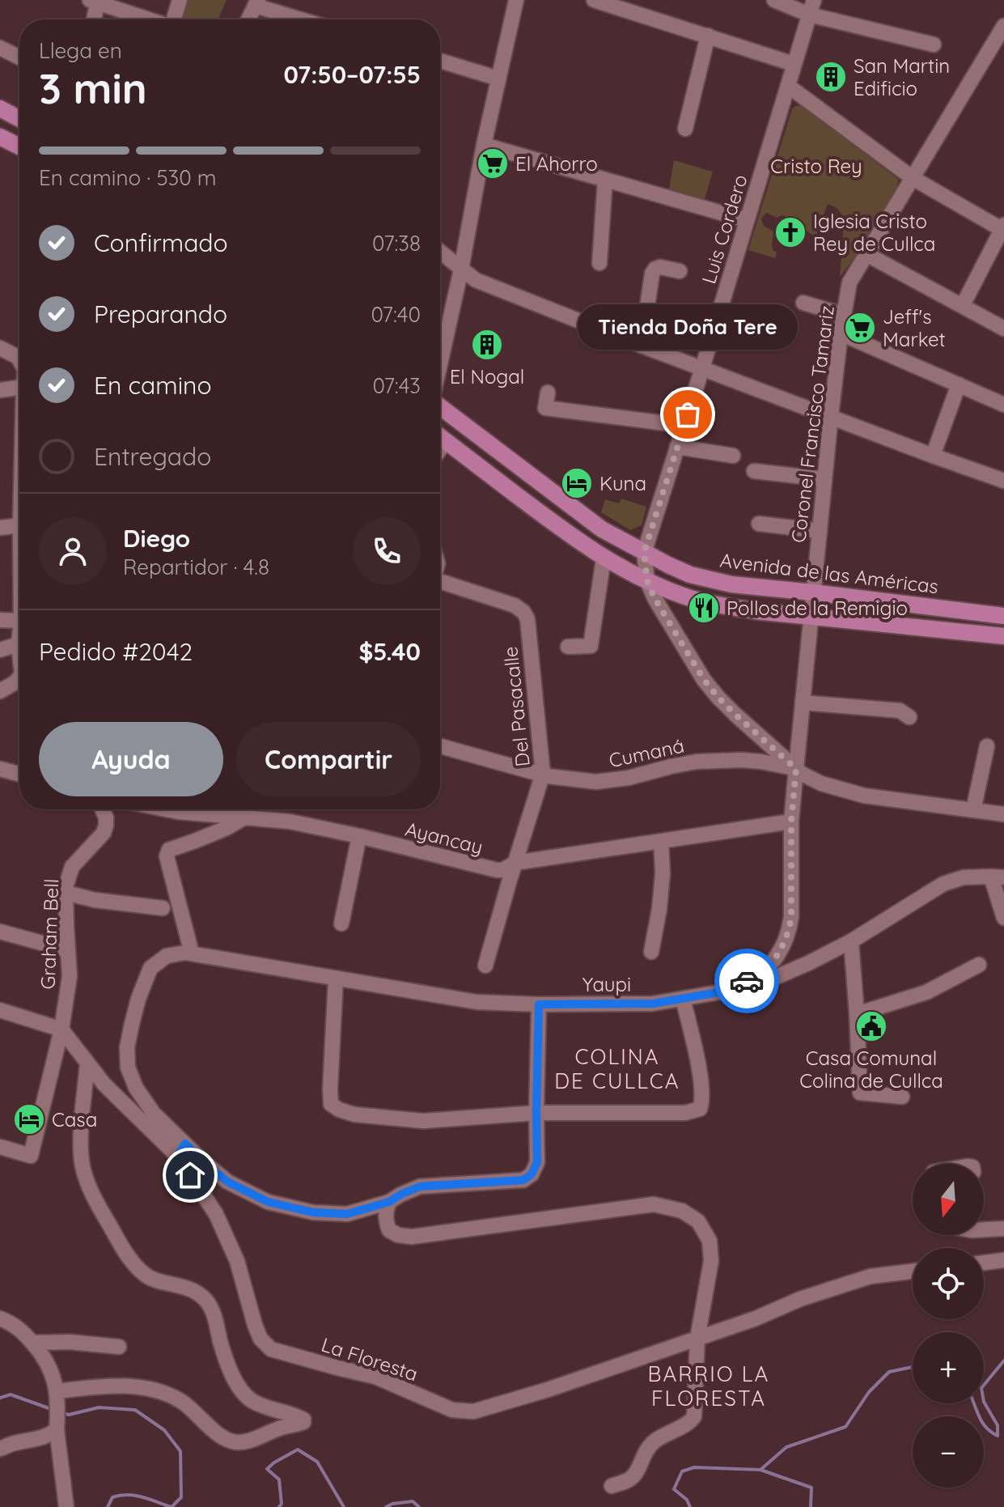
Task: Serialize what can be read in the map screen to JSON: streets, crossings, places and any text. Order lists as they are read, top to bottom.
{
  "streets": {
    "main road": ["Avenida de las Américas"],
    "street": [
      "Luis Cordero",
      "Coronel Francisco Tamariz",
      "Del Pasacalle",
      "Cumaná",
      "Ayancay",
      "Graham Bell",
      "Yaupi",
      "La Floresta"
    ]
  },
  "crossings": [
    ["Luis Cordero", "Avenida de las Américas"],
    ["Coronel Francisco Tamariz", "Avenida de las Américas"],
    ["Coronel Francisco Tamariz", "Cumaná"],
    ["Coronel Francisco Tamariz", "Ayancay"],
    ["Coronel Francisco Tamariz", "Yaupi"],
    ["Del Pasacalle", "Cumaná"],
    ["Del Pasacalle", "Ayancay"],
    ["Graham Bell", "La Floresta"]
  ],
  "districts": ["COLINA DE CULLCA", "BARRIO LA FLORESTA"],
  "parks": ["Cristo Rey"],
  "places": {
    "building": ["San Martin Edificio", "El Nogal"],
    "supermarket": ["El Ahorro", "Jeff's Market"],
    "church": ["Iglesia Cristo Rey de Cullca"],
    "other": ["Tienda Doña Tere"],
    "hotel": ["Kuna", "Casa"],
    "restaurant": ["Pollos de la Remigio"],
    "public building": ["Casa Comunal Colina de Cullca"]
  },
  "north": "bottom",
  "page": {
    "heading": ["3 min", "Llega en", "07:50–07:55"],
    "panel": [
      "Diego",
      "Repartidor · 4.8",
      "Pedido #2042",
      "$5.40"
    ],
    "bar": "En camino · 530 m",
    "list": [
      ["Confirmado", "07:38"],
      ["Preparando", "07:40"],
      ["En camino", "07:43"],
      "Entregado"
    ],
    "bubble": "Tienda Doña Tere",
    "buttons": ["Ayuda", "Compartir"],
    "map_buttons": ["+", "−"]
  }
}
